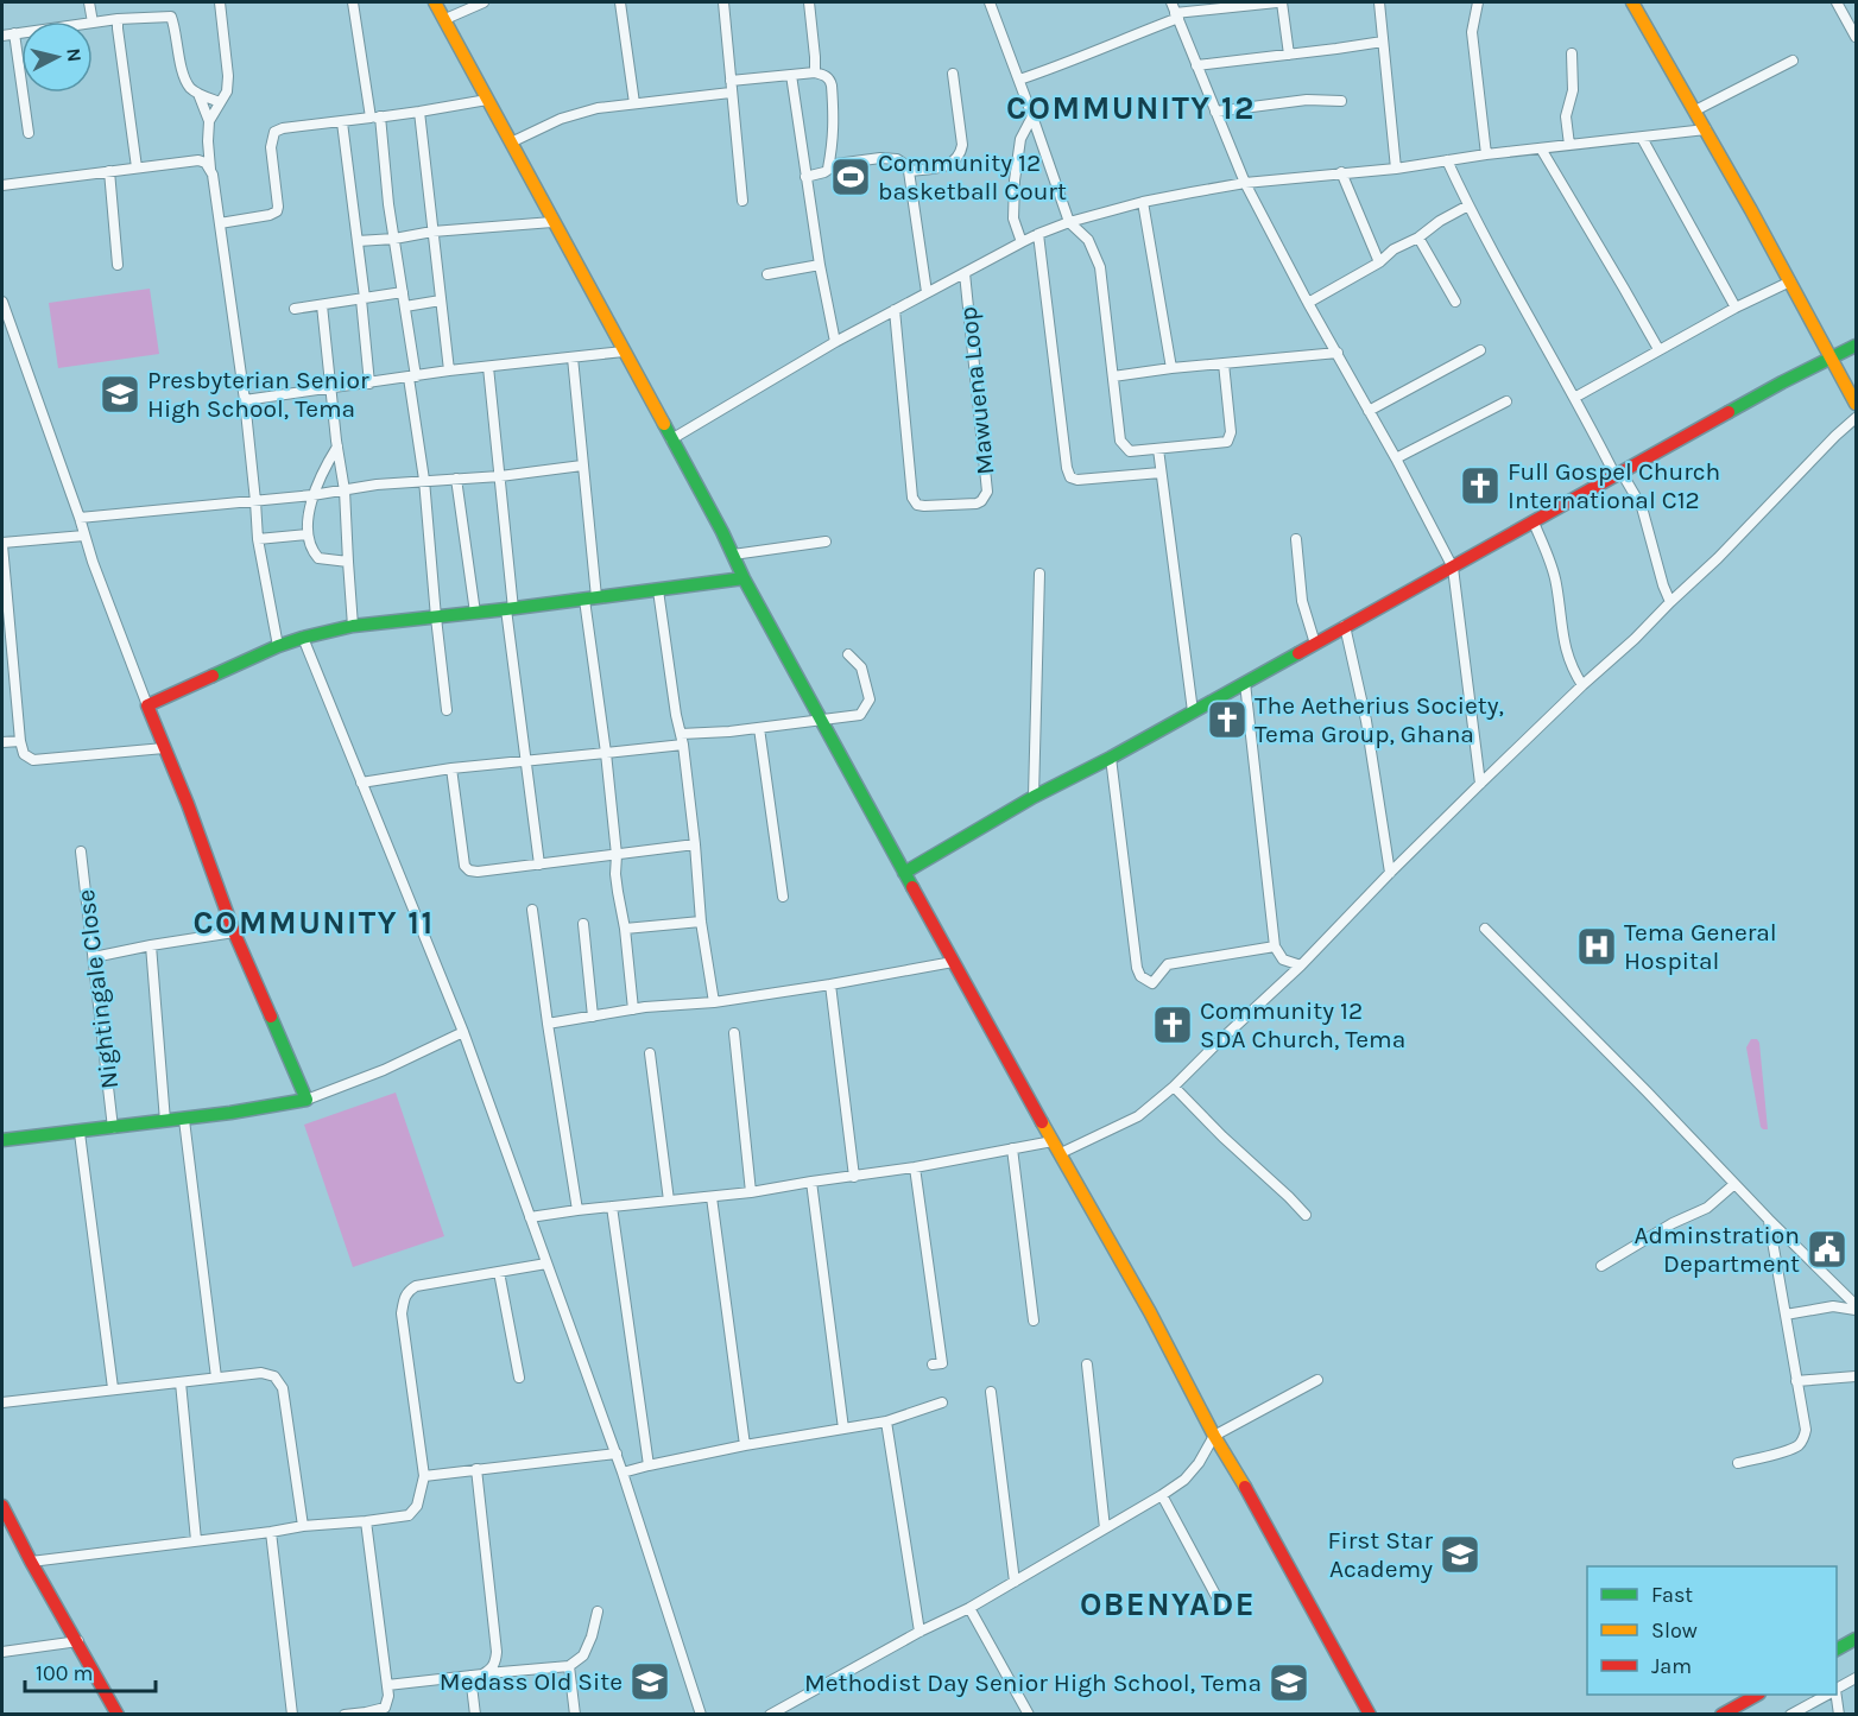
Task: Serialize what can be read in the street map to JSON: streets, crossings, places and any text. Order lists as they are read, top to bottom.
{
  "streets": {
    "street": ["Mawuena Loop", "Nightingale Close"]
  },
  "districts": ["COMMUNITY 12", "COMMUNITY 11", "OBENYADE"],
  "places": {
    "sports": ["Community 12 basketball Court"],
    "school or university": [
      "Presbyterian Senior High School, Tema",
      "First Star Academy",
      "Medass Old Site",
      "Methodist Day Senior High School, Tema"
    ],
    "church": ["Full Gospel Church International C12", "The Aetherius Society, Tema Group, Ghana", "Community 12 SDA Church, Tema"],
    "hospital": ["Tema General Hospital"],
    "public building": ["Adminstration Department"]
  },
  "legend": ["Fast", "Slow", "Jam"],
  "scale_bar": "100 m",
  "north": "right"
}
